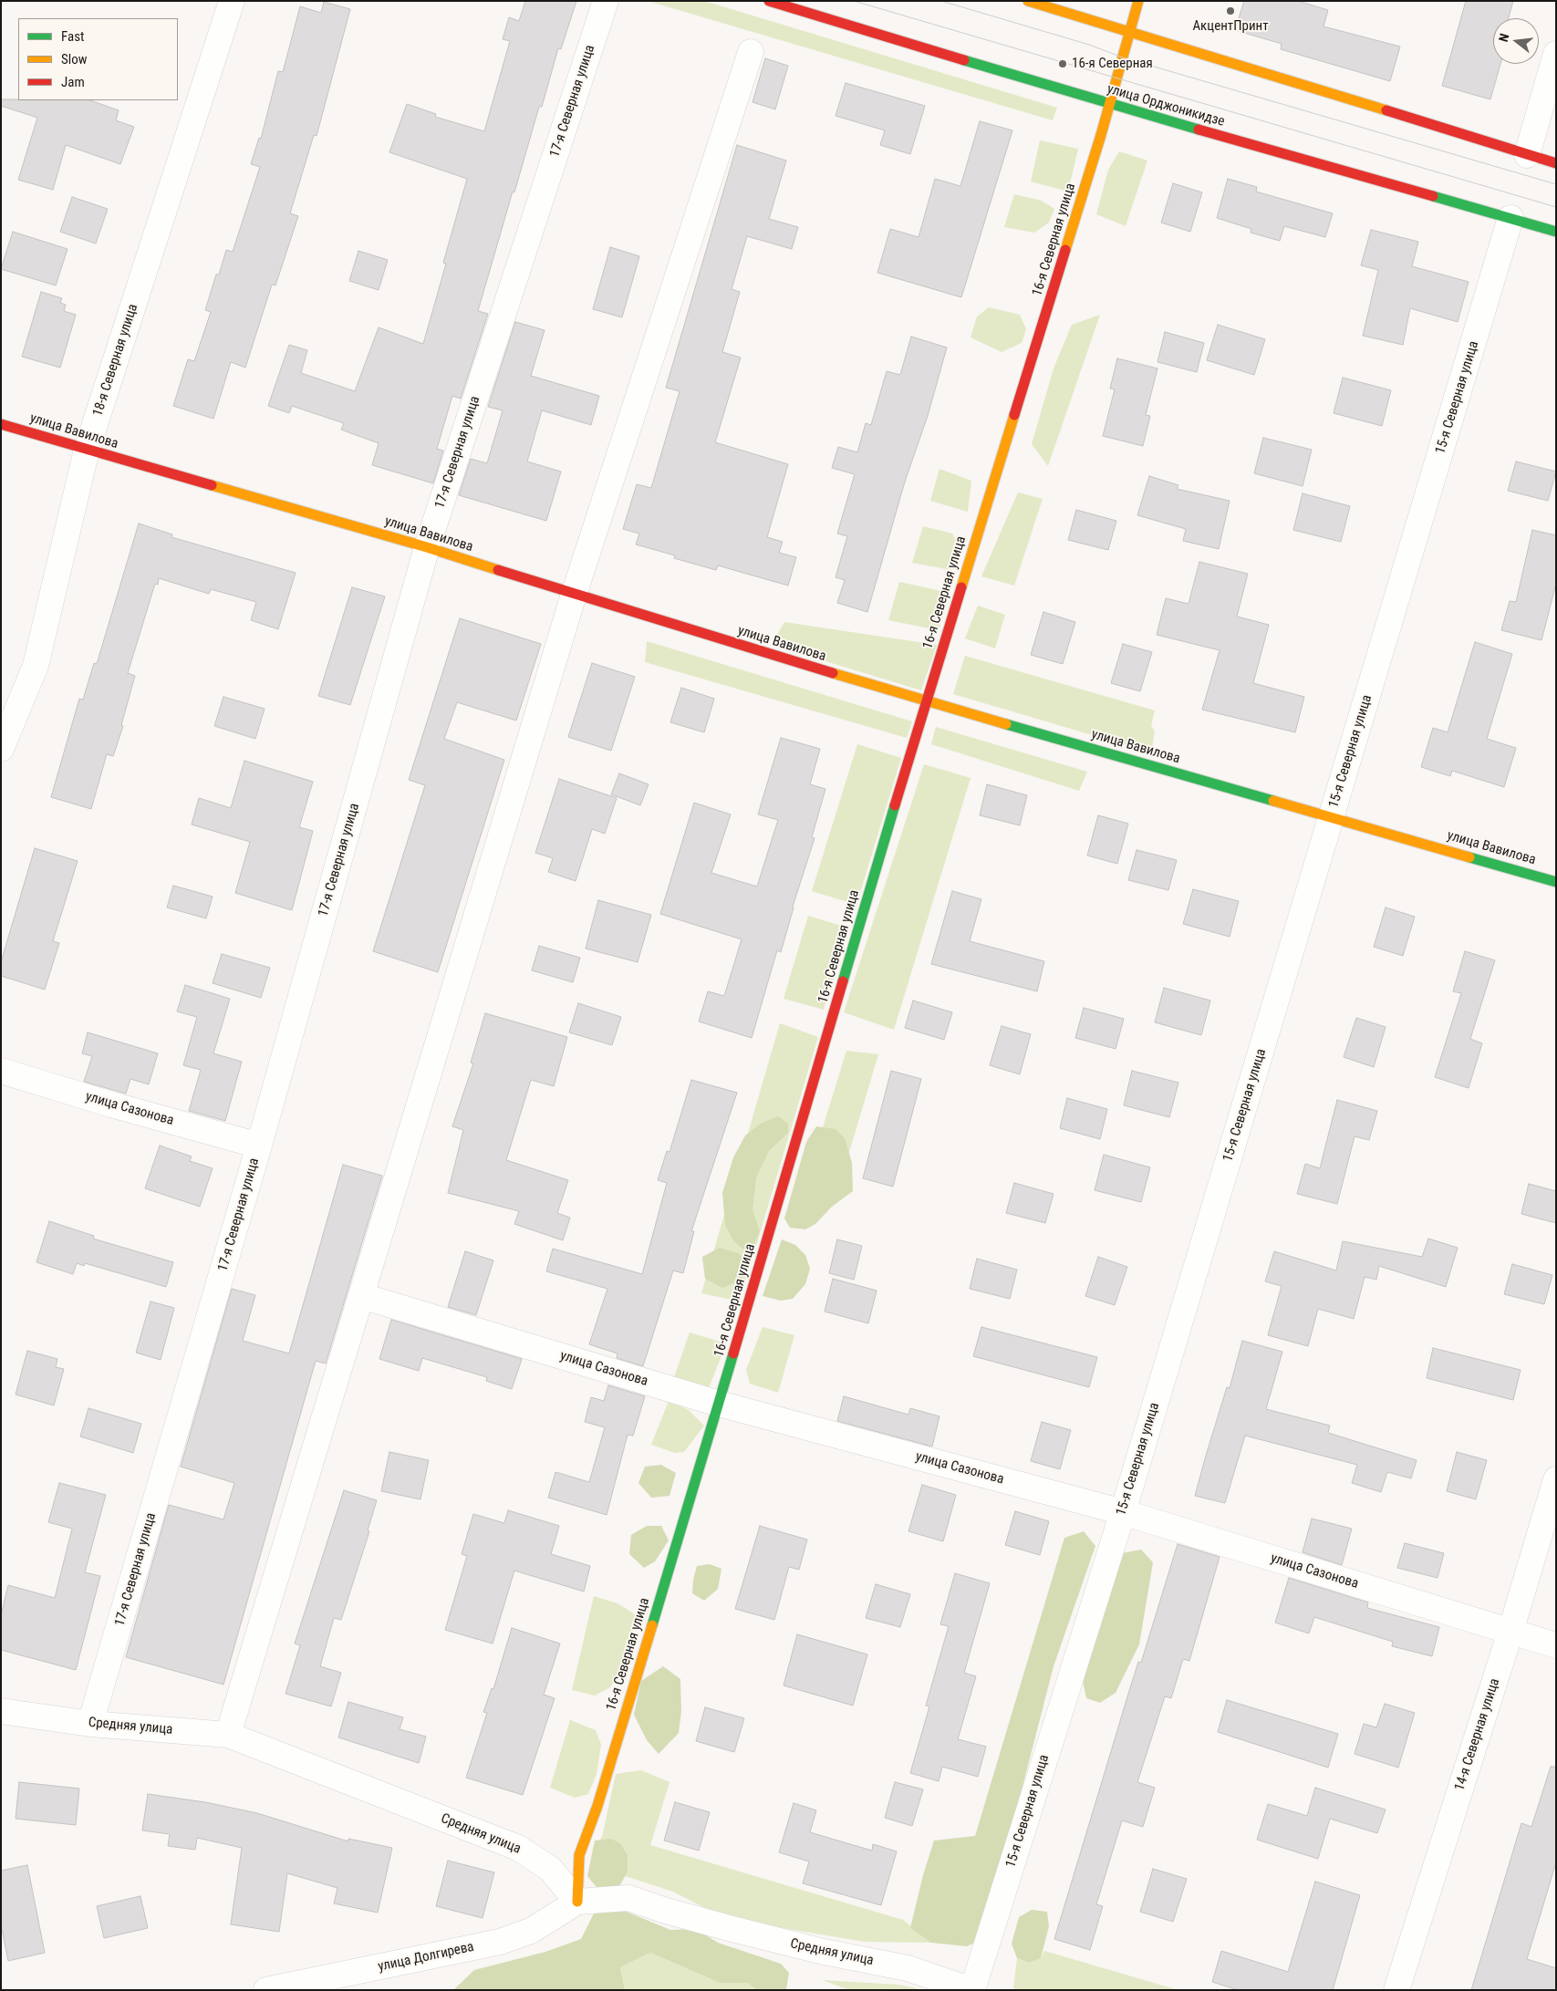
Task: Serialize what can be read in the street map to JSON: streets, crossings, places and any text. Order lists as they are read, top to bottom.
{
  "streets": {
    "street": [
      "17-я Северная улица",
      "улица Орджоникидзе",
      "16-я Северная улица",
      "18-я Северная улица",
      "15-я Северная улица",
      "улица Вавилова",
      "улица Сазонова",
      "Средняя улица",
      "14-я Северная улица",
      "улица Долгирева"
    ]
  },
  "crossings": [
    ["17-я Северная улица", "улица Вавилова"],
    ["17-я Северная улица", "улица Сазонова"],
    ["17-я Северная улица", "Средняя улица"],
    ["улица Орджоникидзе", "16-я Северная улица"],
    ["улица Орджоникидзе", "15-я Северная улица"],
    ["16-я Северная улица", "улица Вавилова"],
    ["16-я Северная улица", "улица Сазонова"],
    ["16-я Северная улица", "Средняя улица"],
    ["16-я Северная улица", "улица Долгирева"],
    ["18-я Северная улица", "улица Вавилова"],
    ["15-я Северная улица", "улица Вавилова"],
    ["15-я Северная улица", "улица Сазонова"],
    ["15-я Северная улица", "Средняя улица"],
    ["улица Сазонова", "14-я Северная улица"],
    ["Средняя улица", "улица Долгирева"]
  ],
  "places": ["АкцентПринт", "16-я Северная"],
  "legend": ["Fast", "Slow", "Jam"],
  "north": "left"
}
